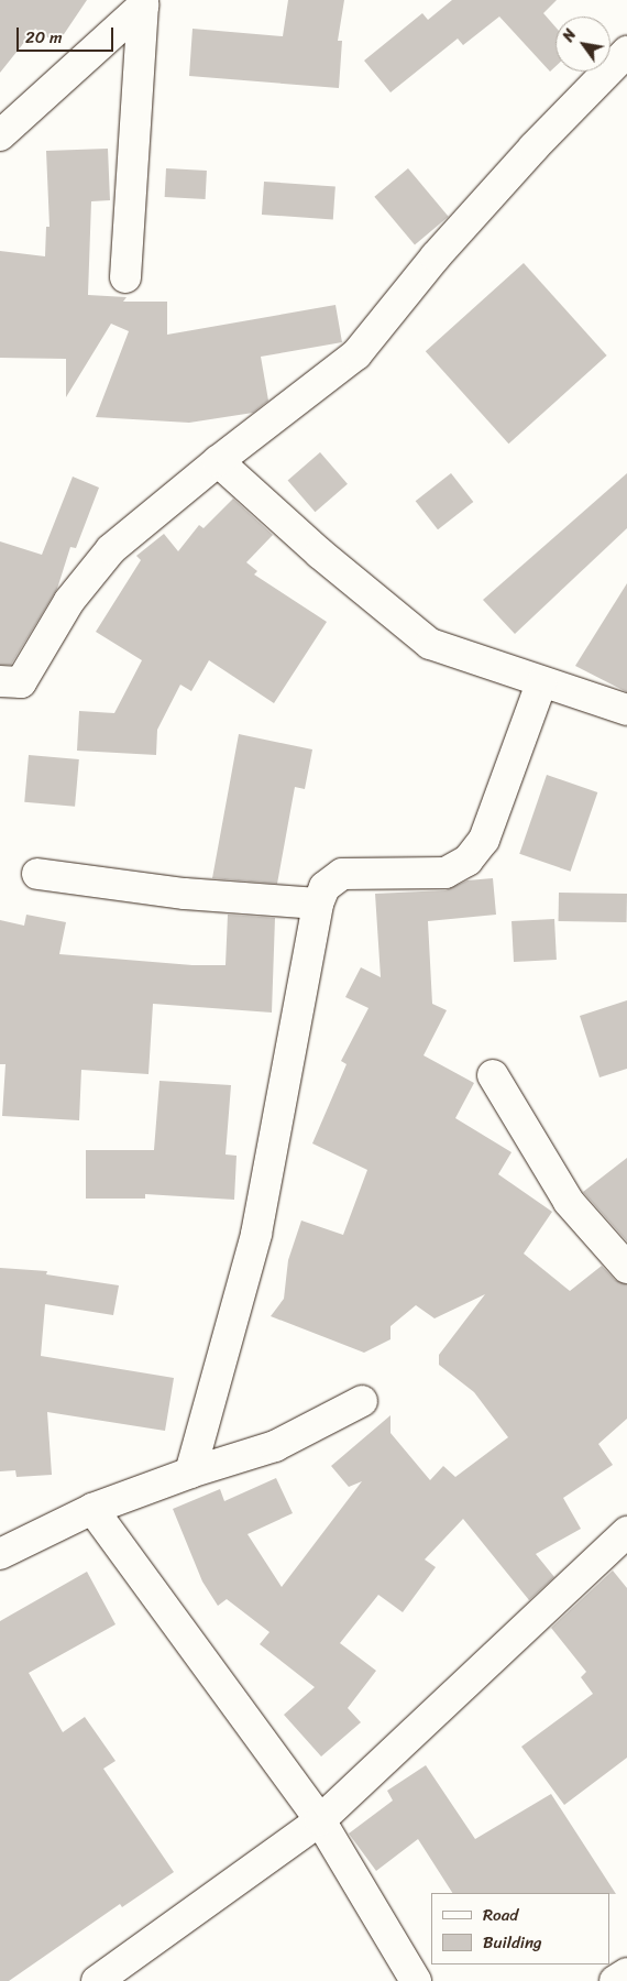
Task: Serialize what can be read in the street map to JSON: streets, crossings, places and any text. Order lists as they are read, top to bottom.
{
  "legend": ["Road", "Building"],
  "scale_bar": "20 m",
  "north": "top left"
}
